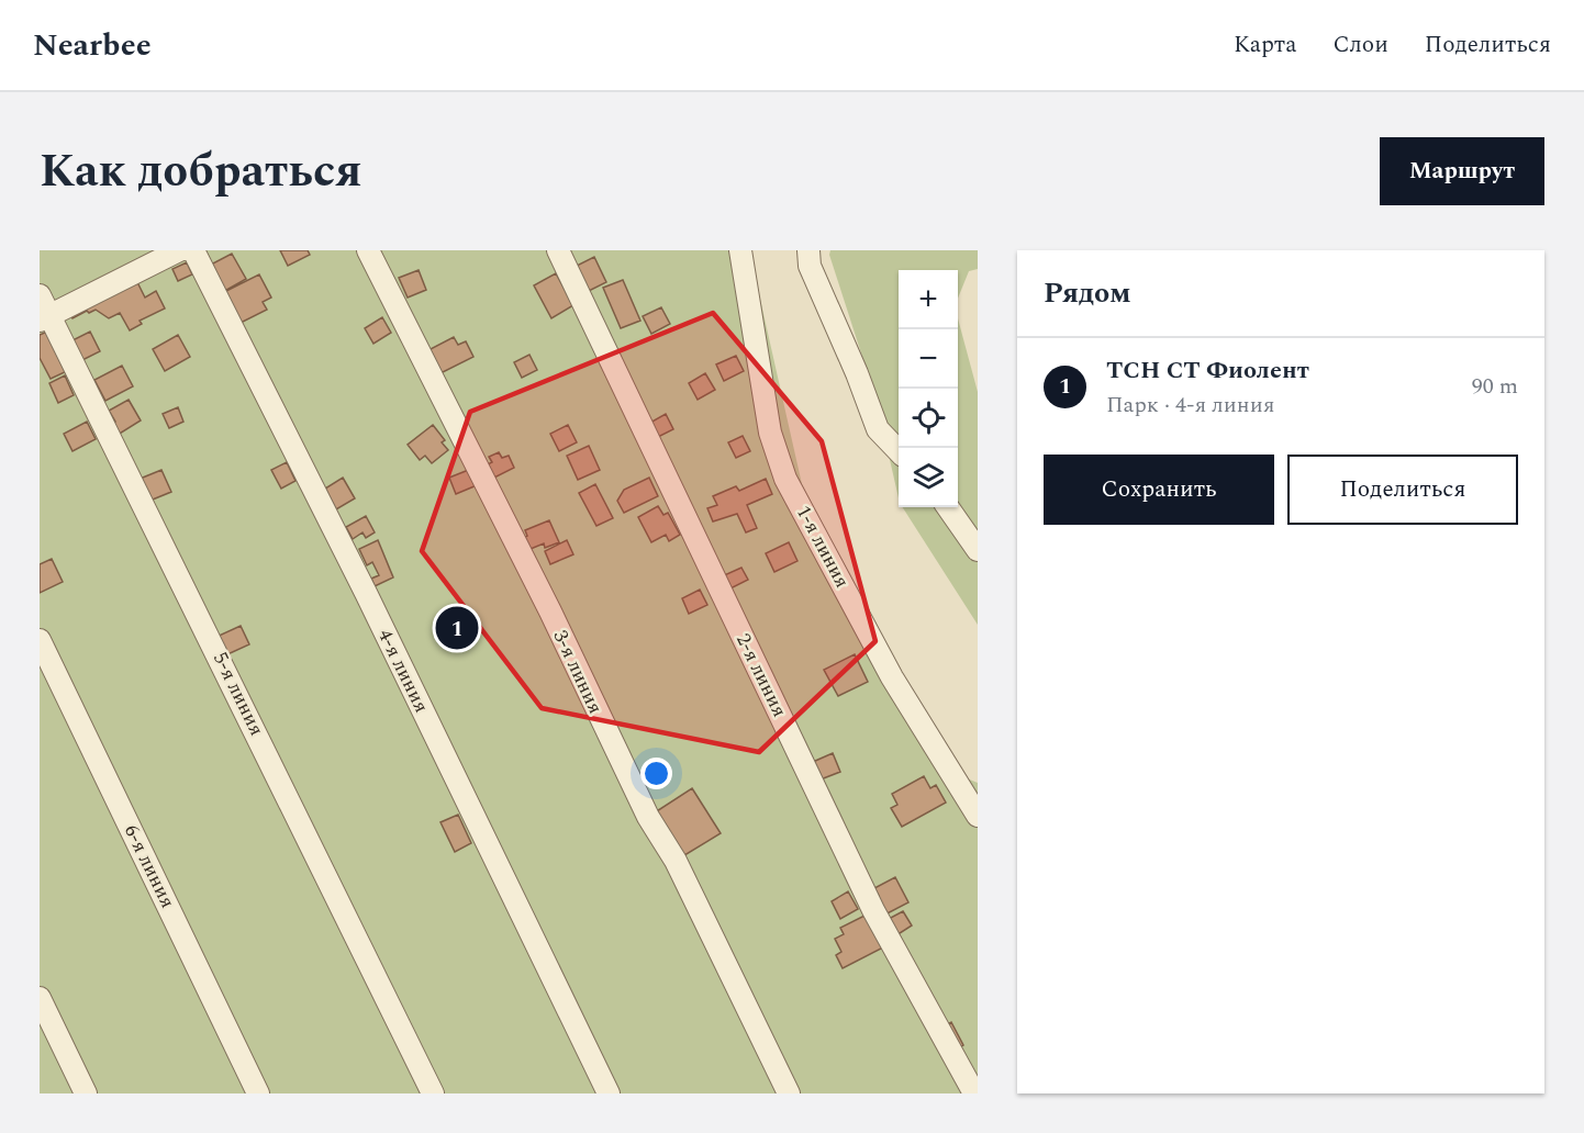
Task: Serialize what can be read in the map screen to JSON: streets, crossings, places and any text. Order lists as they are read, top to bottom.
{
  "streets": {
    "street": [
      "1-я линия",
      "4-я линия",
      "3-я линия",
      "2-я линия",
      "5-я линия",
      "6-я линия"
    ]
  },
  "page": {
    "header": "Nearbee",
    "nav": ["Карта", "Слои", "Поделиться"],
    "title": "Как добраться",
    "buttons": [
      "Маршрут",
      ["Сохранить", "Поделиться"]
    ],
    "heading": "Рядом",
    "map_buttons": ["+", "−"],
    "list": [
      {
        "mark": "1",
        "name": "ТСН СТ Фиолент",
        "note": "Парк · 4-я линия",
        "value": "90 m"
      }
    ],
    "pins": "1"
  }
}
